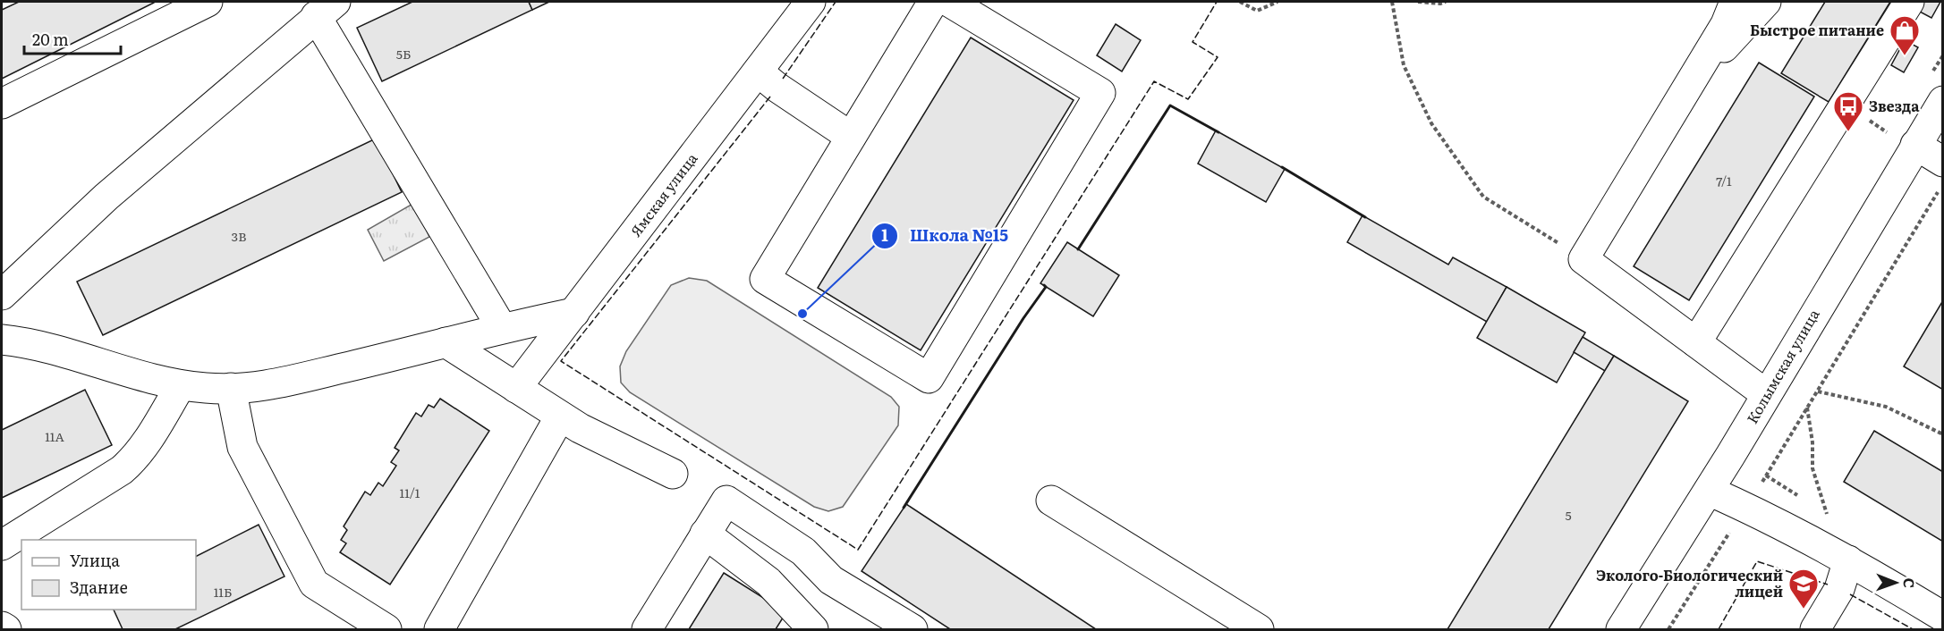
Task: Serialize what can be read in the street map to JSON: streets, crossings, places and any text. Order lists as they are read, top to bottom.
{
  "streets": {
    "street": ["Ямская улица", "Колымская улица"]
  },
  "places": {
    "shop": ["Быстрое питание"],
    "bus stop": ["Звезда"],
    "other": ["Школа №15"],
    "school or university": ["Эколого-Биологический лицей"]
  },
  "house_numbers": [
    "5Б",
    "7/1",
    "3В",
    "11А",
    "11/1",
    "5",
    "11Б"
  ],
  "legend": ["Улица", "Здание"],
  "scale_bar": "20 m",
  "north": "right"
}
